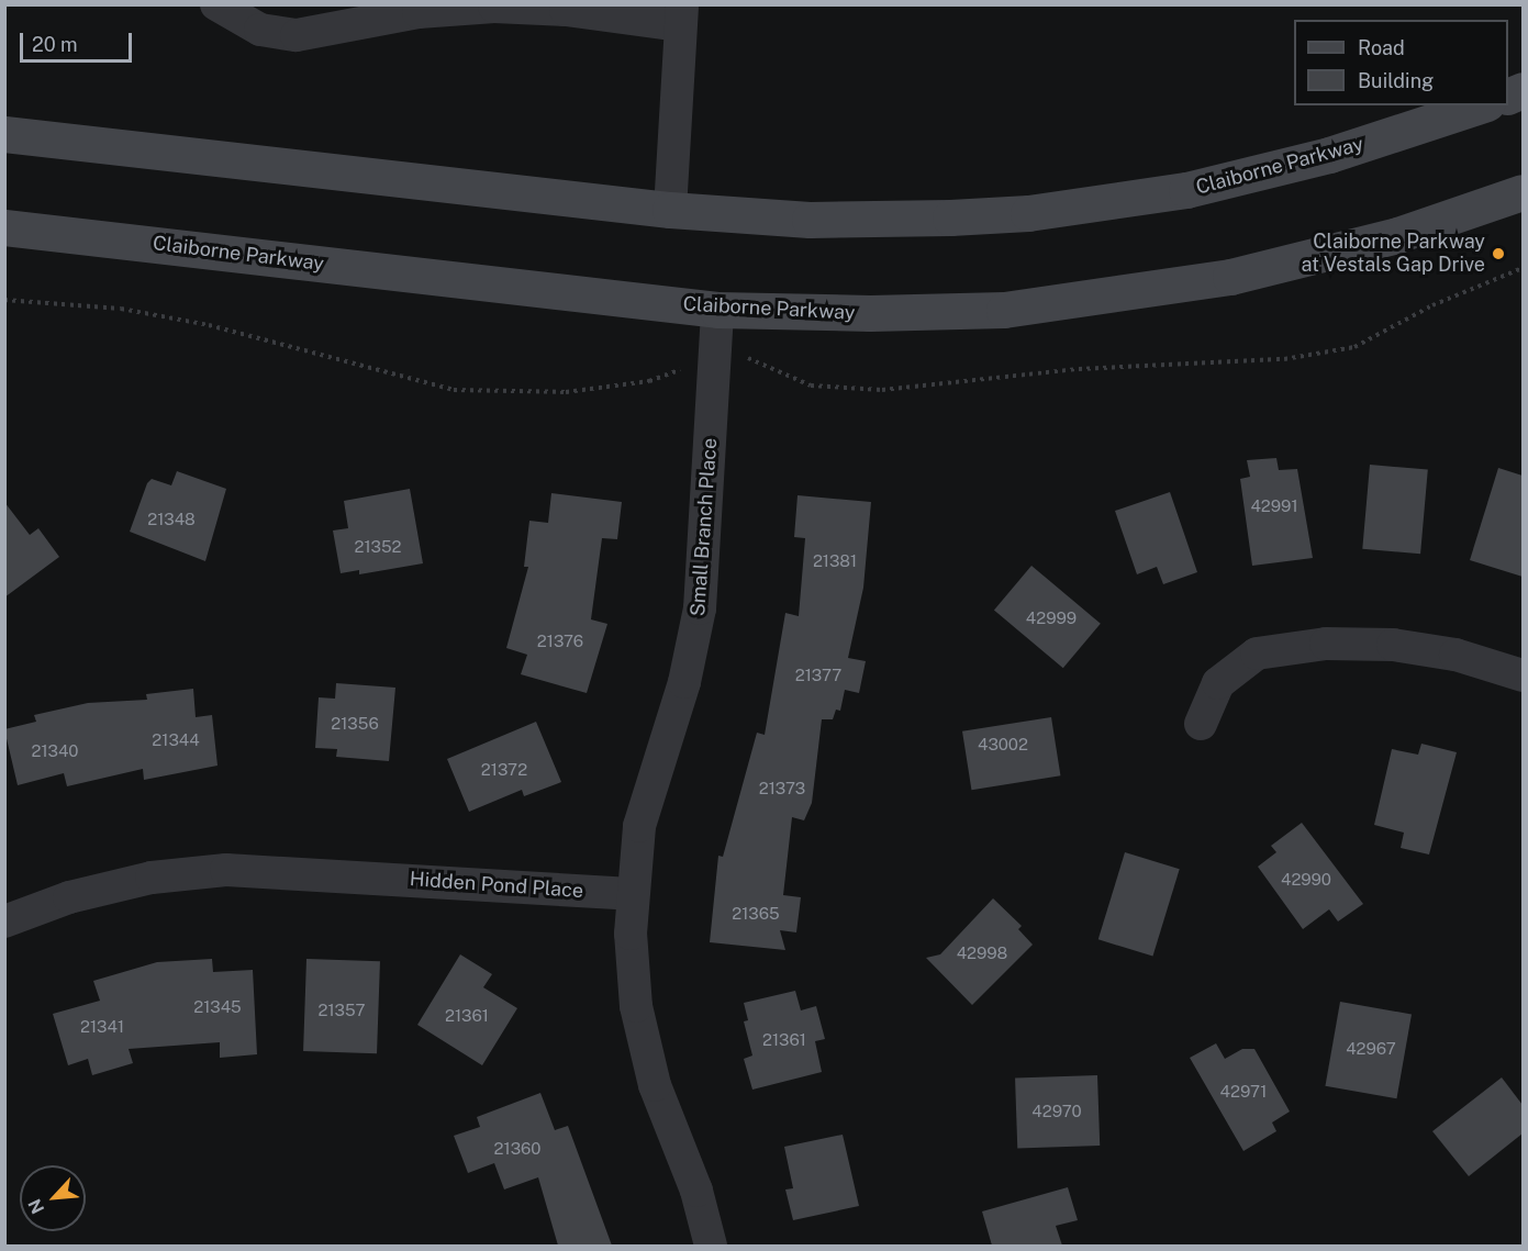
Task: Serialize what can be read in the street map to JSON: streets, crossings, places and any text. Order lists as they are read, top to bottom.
{
  "streets": {
    "main road": ["Claiborne Parkway"],
    "street": ["Small Branch Place", "Hidden Pond Place"]
  },
  "crossings": [
    ["Claiborne Parkway", "Small Branch Place"],
    ["Small Branch Place", "Hidden Pond Place"]
  ],
  "places": ["Claiborne Parkway at Vestals Gap Drive"],
  "house_numbers": [
    "42991",
    "21348",
    "21352",
    "21381",
    "42999",
    "21376",
    "21377",
    "21356",
    "21344",
    "43002",
    "21340",
    "21372",
    "21373",
    "42990",
    "21365",
    "42998",
    "21345",
    "21357",
    "21361",
    "21341",
    "21361",
    "42967",
    "42971",
    "42970",
    "21360"
  ],
  "legend": ["Road", "Building"],
  "scale_bar": "20 m",
  "north": "bottom left"
}
